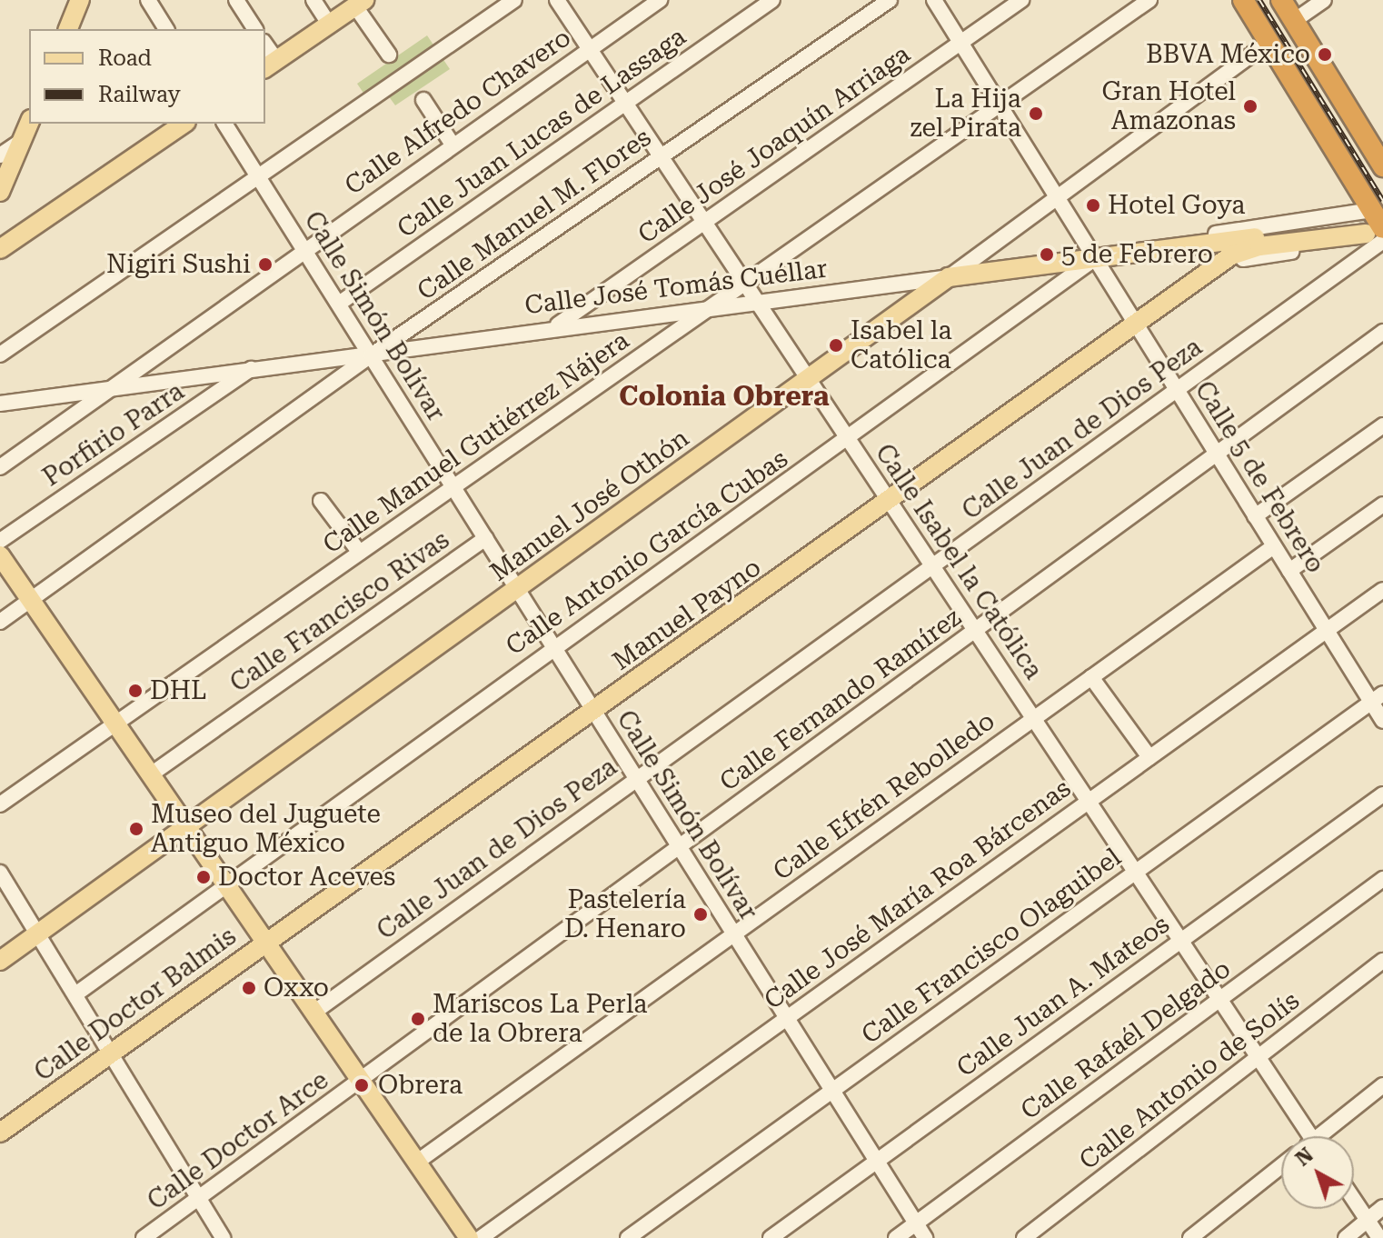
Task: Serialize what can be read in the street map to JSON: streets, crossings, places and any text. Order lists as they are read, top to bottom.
{
  "streets": {
    "main road": [
      "Calle José Tomás Cuéllar",
      "Manuel José Othón",
      "Manuel Payno",
      "Calle Doctor Balmis"
    ],
    "street": [
      "Calle Alfredo Chavero",
      "Calle Juan Lucas de Lassaga",
      "Calle José Joaquín Arriaga",
      "Calle Manuel M. Flores",
      "Calle Simón Bolívar",
      "Calle Juan de Dios Peza",
      "Porfirio Parra",
      "Calle Manuel Gutiérrez Nájera",
      "Calle 5 de Febrero",
      "Calle Antonio García Cubas",
      "Calle Isabel la Católica",
      "Calle Francisco Rivas",
      "Calle Fernando Ramírez",
      "Calle Efrén Rebolledo",
      "Calle José María Roa Bárcenas",
      "Calle Francisco Olaguibel",
      "Calle Juan A. Mateos",
      "Calle Rafaél Delgado",
      "Calle Antonio de Solís",
      "Calle Doctor Arce"
    ]
  },
  "crossings": [
    ["Calle Alfredo Chavero", "Calle José Tomás Cuéllar"],
    ["Calle Alfredo Chavero", "Calle Simón Bolívar"],
    ["Calle Alfredo Chavero", "Calle Isabel la Católica"],
    ["Calle Juan Lucas de Lassaga", "Calle Simón Bolívar"],
    ["Calle Juan Lucas de Lassaga", "Calle Isabel la Católica"],
    ["Calle José Joaquín Arriaga", "Calle José Tomás Cuéllar"],
    ["Calle José Joaquín Arriaga", "Calle 5 de Febrero"],
    ["Calle José Joaquín Arriaga", "Calle Isabel la Católica"],
    ["Calle Manuel M. Flores", "Calle José Tomás Cuéllar"],
    ["Calle Manuel M. Flores", "Calle Simón Bolívar"],
    ["Calle Manuel M. Flores", "Calle Isabel la Católica"],
    ["Calle José Tomás Cuéllar", "Calle Simón Bolívar"],
    ["Calle José Tomás Cuéllar", "Calle Juan de Dios Peza"],
    ["Calle José Tomás Cuéllar", "Porfirio Parra"],
    ["Calle José Tomás Cuéllar", "Calle Manuel Gutiérrez Nájera"],
    ["Calle José Tomás Cuéllar", "Calle 5 de Febrero"],
    ["Calle José Tomás Cuéllar", "Manuel José Othón"],
    ["Calle José Tomás Cuéllar", "Calle Antonio García Cubas"],
    ["Calle José Tomás Cuéllar", "Calle Isabel la Católica"],
    ["Calle Simón Bolívar", "Calle Juan de Dios Peza"],
    ["Calle Simón Bolívar", "Calle Manuel Gutiérrez Nájera"],
    ["Calle Simón Bolívar", "Manuel José Othón"],
    ["Calle Simón Bolívar", "Calle Antonio García Cubas"],
    ["Calle Simón Bolívar", "Calle Francisco Rivas"],
    ["Calle Simón Bolívar", "Manuel Payno"],
    ["Calle Simón Bolívar", "Calle Fernando Ramírez"],
    ["Calle Simón Bolívar", "Calle Efrén Rebolledo"],
    ["Calle Simón Bolívar", "Calle José María Roa Bárcenas"],
    ["Calle Simón Bolívar", "Calle Francisco Olaguibel"],
    ["Calle Simón Bolívar", "Calle Juan A. Mateos"],
    ["Calle Simón Bolívar", "Calle Rafaél Delgado"],
    ["Calle Juan de Dios Peza", "Calle 5 de Febrero"],
    ["Calle Juan de Dios Peza", "Calle Isabel la Católica"],
    ["Calle Manuel Gutiérrez Nájera", "Calle 5 de Febrero"],
    ["Calle Manuel Gutiérrez Nájera", "Calle Isabel la Católica"],
    ["Calle 5 de Febrero", "Manuel José Othón"],
    ["Calle 5 de Febrero", "Calle Antonio García Cubas"],
    ["Calle 5 de Febrero", "Manuel Payno"],
    ["Calle 5 de Febrero", "Calle Fernando Ramírez"],
    ["Calle 5 de Febrero", "Calle Efrén Rebolledo"],
    ["Calle 5 de Febrero", "Calle José María Roa Bárcenas"],
    ["Calle 5 de Febrero", "Calle Francisco Olaguibel"],
    ["Manuel José Othón", "Calle Isabel la Católica"],
    ["Calle Antonio García Cubas", "Calle Isabel la Católica"],
    ["Calle Isabel la Católica", "Manuel Payno"],
    ["Calle Isabel la Católica", "Calle Fernando Ramírez"],
    ["Calle Isabel la Católica", "Calle Efrén Rebolledo"],
    ["Calle Isabel la Católica", "Calle José María Roa Bárcenas"],
    ["Calle Isabel la Católica", "Calle Francisco Olaguibel"],
    ["Calle Isabel la Católica", "Calle Juan A. Mateos"],
    ["Calle Isabel la Católica", "Calle Rafaél Delgado"],
    ["Calle Isabel la Católica", "Calle Antonio de Solís"],
    ["Manuel Payno", "Calle Doctor Balmis"],
    ["Calle Fernando Ramírez", "Calle Doctor Arce"]
  ],
  "districts": ["Colonia Obrera"],
  "places": [
    "BBVA México",
    "Gran Hotel Amazonas",
    "La Hija zel Pirata",
    "Hotel Goya",
    "5 de Febrero",
    "Nigiri Sushi",
    "Isabel la Católica",
    "DHL",
    "Museo del Juguete Antiguo México",
    "Doctor Aceves",
    "Pastelería D. Henaro",
    "Oxxo",
    "Mariscos La Perla de la Obrera",
    "Obrera"
  ],
  "legend": ["Road", "Railway"],
  "north": "top left"
}
